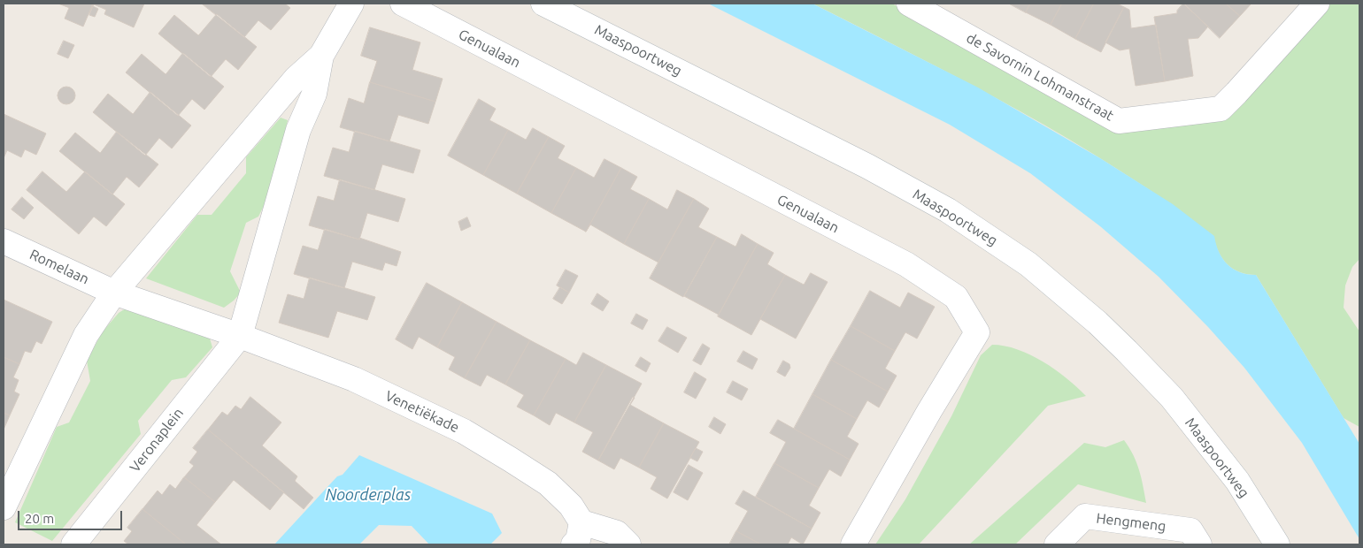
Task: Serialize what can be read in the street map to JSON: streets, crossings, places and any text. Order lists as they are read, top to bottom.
{
  "streets": {
    "street": [
      "Genualaan",
      "Maaspoortweg",
      "de Savornin Lohmanstraat",
      "Romelaan",
      "Venetiëkade",
      "Veronaplein",
      "Hengmeng"
    ]
  },
  "crossings": [
    ["Romelaan", "Veronaplein"],
    ["Venetiëkade", "Veronaplein"]
  ],
  "water": ["Noorderplas"],
  "scale_bar": "20 m"
}
